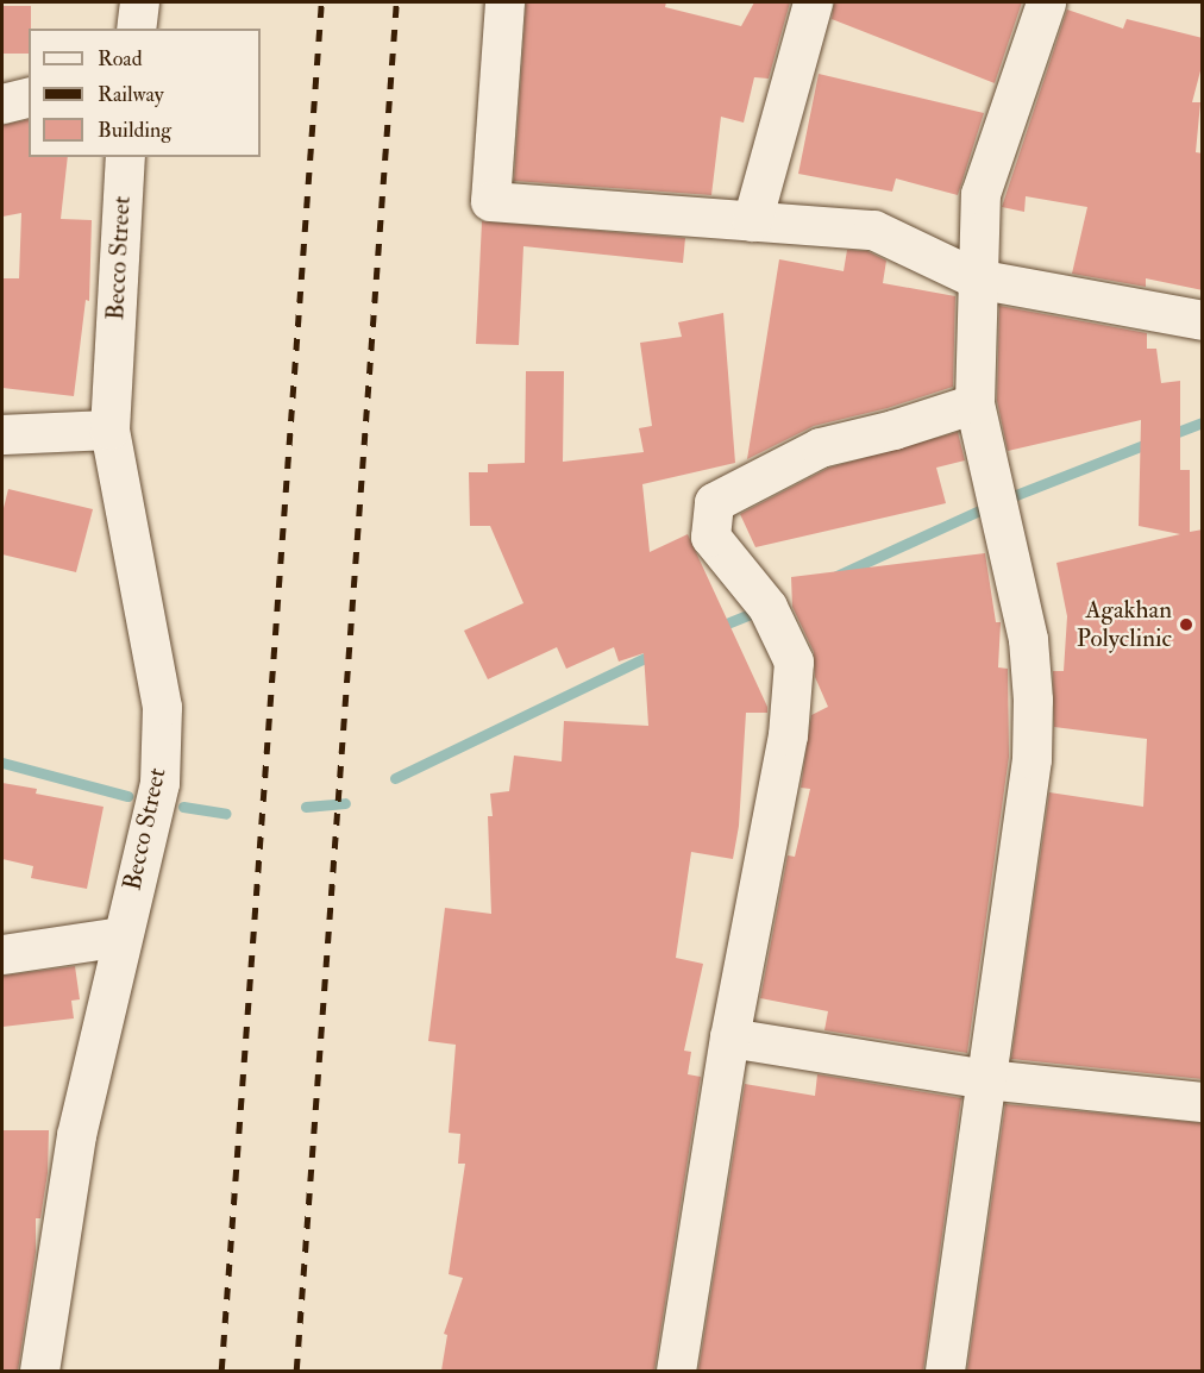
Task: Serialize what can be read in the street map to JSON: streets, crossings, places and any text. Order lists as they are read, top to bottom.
{
  "streets": {
    "street": ["Becco Street"]
  },
  "places": ["Agakhan Polyclinic"],
  "legend": ["Road", "Railway", "Building"]
}
